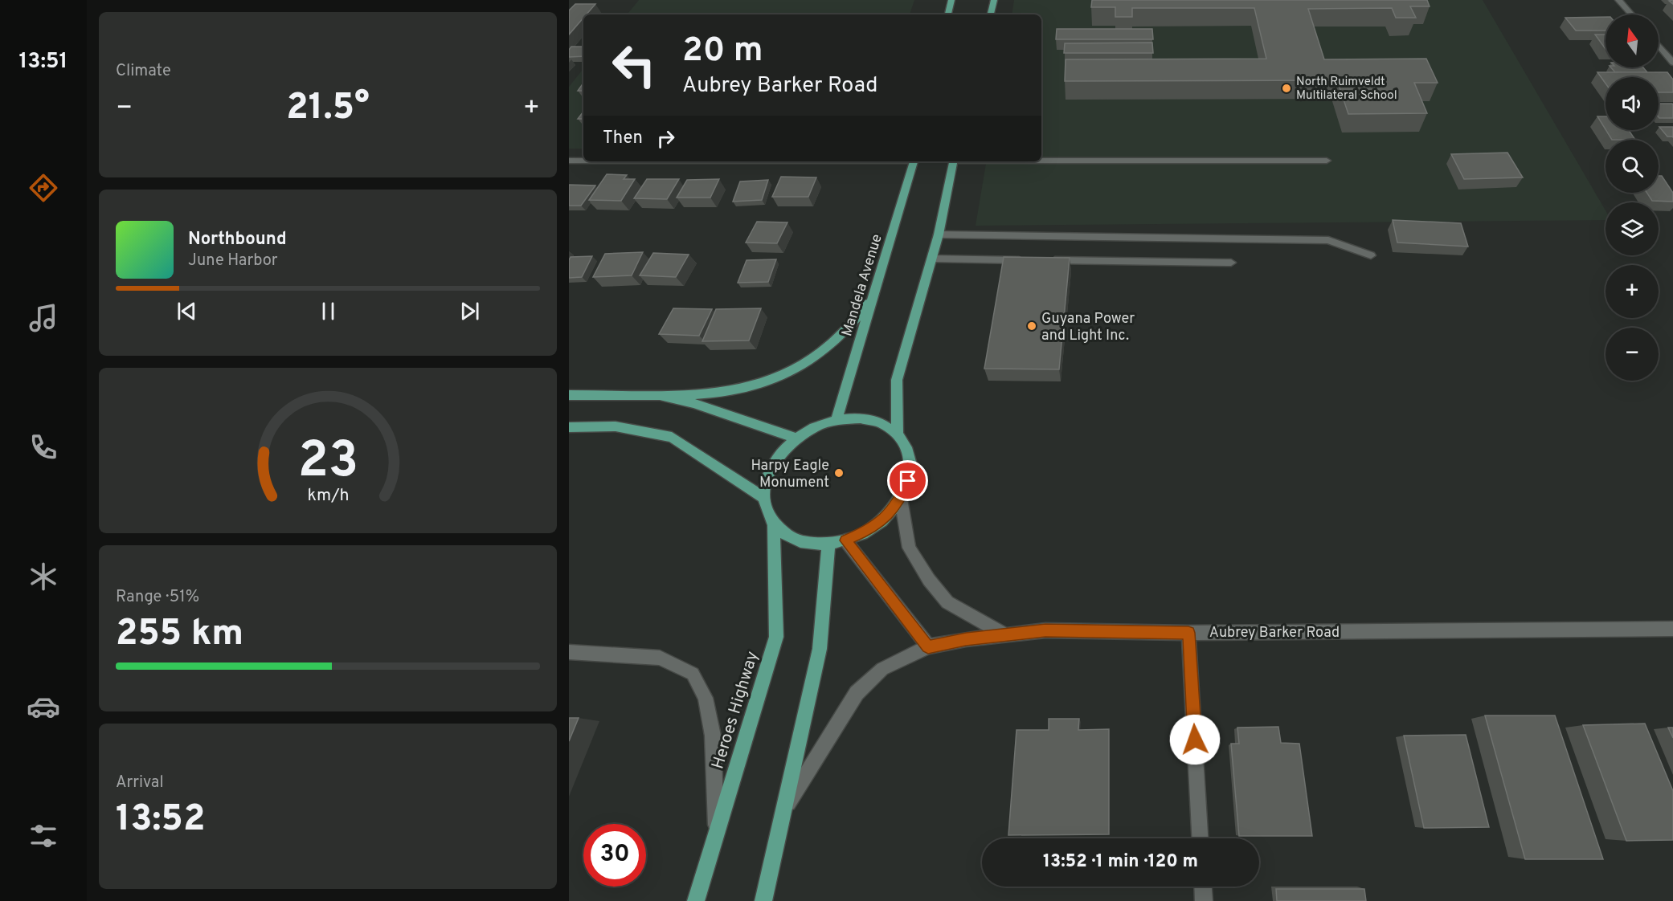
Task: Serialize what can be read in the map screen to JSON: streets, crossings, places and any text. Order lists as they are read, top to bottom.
{
  "streets": {
    "main road": ["Mandela Avenue", "Heroes Highway"],
    "street": ["Aubrey Barker Road"]
  },
  "crossings": [
    ["Mandela Avenue", "Heroes Highway"]
  ],
  "places": ["North Ruimveldt Multilateral School", "Guyana Power and Light Inc.", "Harpy Eagle Monument"],
  "north": "top",
  "page": {
    "tabs": "13:51",
    "tile": [
      "Climate",
      ["Range · 51%", "255 km"],
      ["Arrival", "13:52"]
    ],
    "map_buttons": ["+", "−"],
    "turn": ["20 m", "Aubrey Barker Road"],
    "heat": ["−", "21.5°", "+"],
    "then": "Then",
    "song": ["Northbound", "June Harbor"],
    "limit": "30",
    "trip": "13:52 · 1 min · 120 m",
    "gauge": ["23", "km/h"]
  }
}
